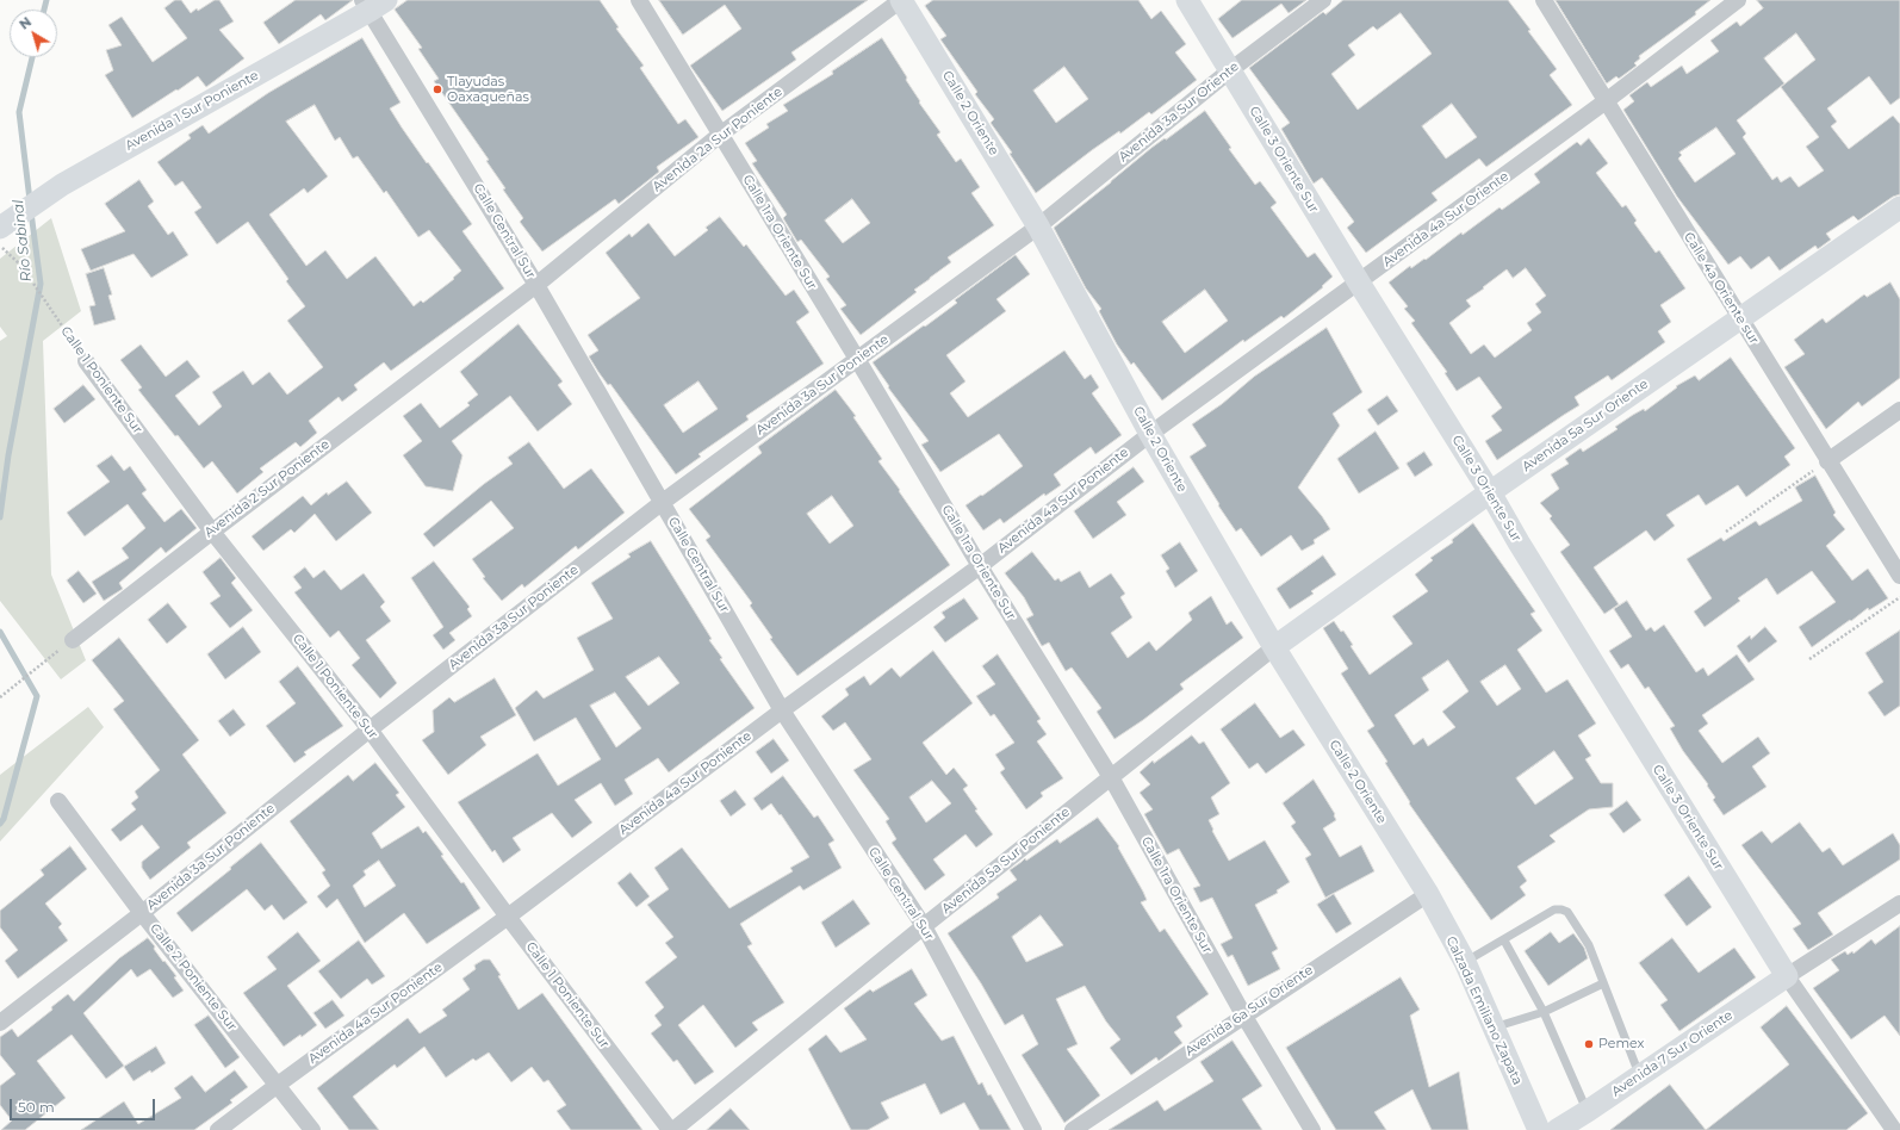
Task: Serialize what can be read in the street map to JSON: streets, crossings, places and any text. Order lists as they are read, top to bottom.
{
  "streets": {
    "main road": [
      "Avenida 1 Sur Poniente",
      "Calle 2 Oriente",
      "Calle 3 Oriente Sur",
      "Avenida 5a Sur Oriente",
      "Calzada Emiliano Zapata",
      "Avenida 7 Sur Oriente"
    ],
    "street": [
      "Avenida 3a Sur Oriente",
      "Avenida 2a Sur Poniente",
      "Avenida 4a Sur Oriente",
      "Calle Central Sur",
      "Calle 1ra Oriente Sur",
      "Calle 4a Oriente sur",
      "Calle 1 Poniente Sur",
      "Avenida 3a Sur Poniente",
      "Avenida 2 Sur Poniente",
      "Avenida 4a Sur Poniente",
      "Avenida 5a Sur Poniente",
      "Calle 2 Poniente Sur",
      "Avenida 6a Sur Oriente"
    ]
  },
  "crossings": [
    ["Avenida 1 Sur Poniente", "Calle Central Sur"],
    ["Avenida 3a Sur Oriente", "Calle 2 Oriente"],
    ["Avenida 3a Sur Oriente", "Calle 3 Oriente Sur"],
    ["Avenida 3a Sur Oriente", "Avenida 3a Sur Poniente"],
    ["Calle 2 Oriente", "Avenida 2a Sur Poniente"],
    ["Calle 2 Oriente", "Avenida 4a Sur Oriente"],
    ["Calle 2 Oriente", "Avenida 3a Sur Poniente"],
    ["Calle 2 Oriente", "Avenida 5a Sur Oriente"],
    ["Calle 2 Oriente", "Avenida 4a Sur Poniente"],
    ["Calle 2 Oriente", "Avenida 5a Sur Poniente"],
    ["Calle 2 Oriente", "Avenida 6a Sur Oriente"],
    ["Calle 2 Oriente", "Calzada Emiliano Zapata"],
    ["Avenida 2a Sur Poniente", "Calle Central Sur"],
    ["Avenida 2a Sur Poniente", "Calle 1ra Oriente Sur"],
    ["Avenida 2a Sur Poniente", "Avenida 2 Sur Poniente"],
    ["Calle 3 Oriente Sur", "Avenida 4a Sur Oriente"],
    ["Calle 3 Oriente Sur", "Avenida 5a Sur Oriente"],
    ["Calle 3 Oriente Sur", "Avenida 7 Sur Oriente"],
    ["Avenida 4a Sur Oriente", "Calle 4a Oriente sur"],
    ["Avenida 4a Sur Oriente", "Avenida 4a Sur Poniente"],
    ["Calle Central Sur", "Avenida 3a Sur Poniente"],
    ["Calle Central Sur", "Avenida 2 Sur Poniente"],
    ["Calle Central Sur", "Avenida 4a Sur Poniente"],
    ["Calle Central Sur", "Avenida 5a Sur Poniente"],
    ["Calle 1ra Oriente Sur", "Avenida 3a Sur Poniente"],
    ["Calle 1ra Oriente Sur", "Avenida 4a Sur Poniente"],
    ["Calle 1ra Oriente Sur", "Avenida 5a Sur Poniente"],
    ["Calle 1ra Oriente Sur", "Avenida 6a Sur Oriente"],
    ["Calle 4a Oriente sur", "Avenida 5a Sur Oriente"],
    ["Calle 1 Poniente Sur", "Avenida 3a Sur Poniente"],
    ["Calle 1 Poniente Sur", "Avenida 2 Sur Poniente"],
    ["Calle 1 Poniente Sur", "Avenida 4a Sur Poniente"],
    ["Calle 1 Poniente Sur", "Avenida 5a Sur Poniente"],
    ["Avenida 3a Sur Poniente", "Calle 2 Poniente Sur"],
    ["Avenida 5a Sur Oriente", "Avenida 5a Sur Poniente"],
    ["Avenida 4a Sur Poniente", "Calle 2 Poniente Sur"],
    ["Avenida 6a Sur Oriente", "Calzada Emiliano Zapata"]
  ],
  "water": ["Río Sabinal"],
  "places": ["Tlayudas Oaxaqueñas", "Pemex"],
  "scale_bar": "50 m",
  "north": "top left"
}
